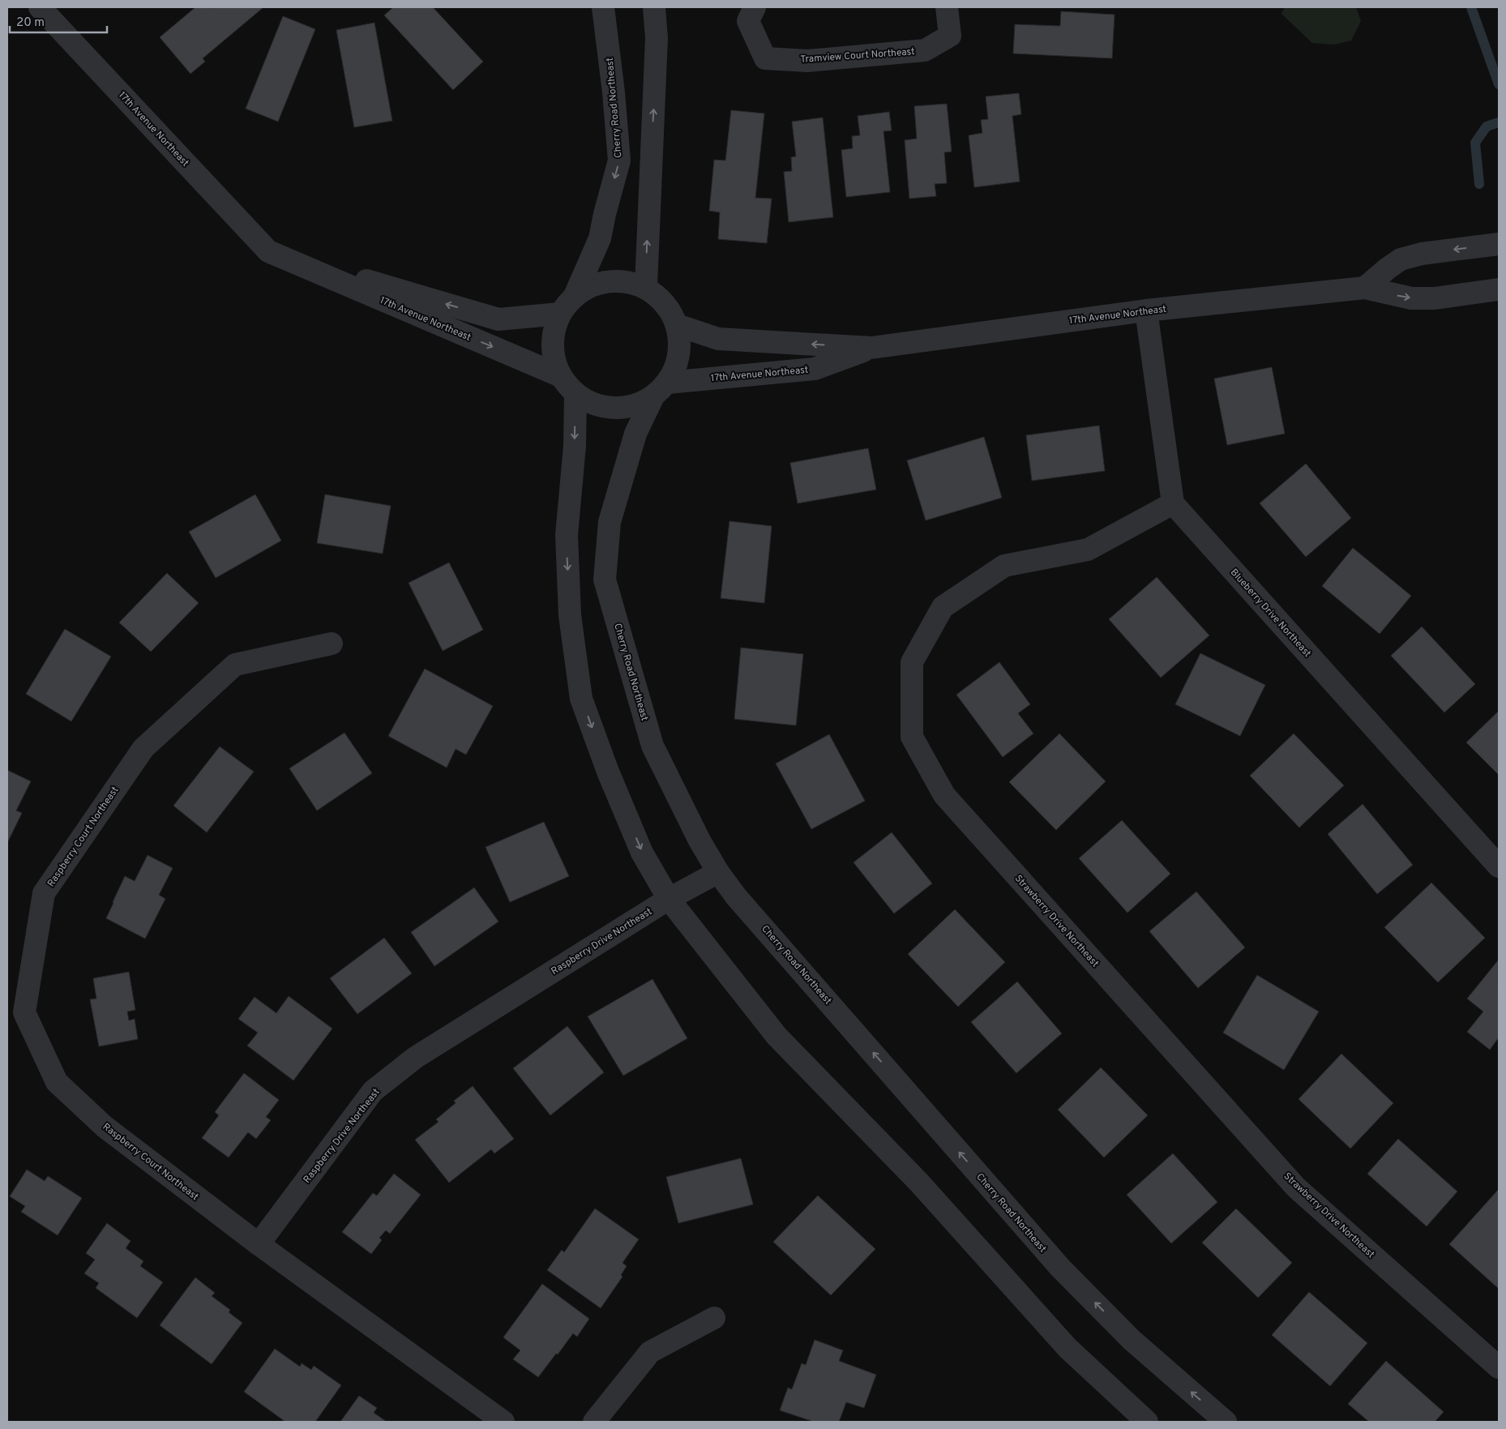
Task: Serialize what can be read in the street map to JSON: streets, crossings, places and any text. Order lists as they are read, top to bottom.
{
  "streets": {
    "street": [
      "Tramview Court Northeast",
      "Cherry Road Northeast",
      "17th Avenue Northeast",
      "Blueberry Drive Northeast",
      "Raspberry Court Northeast",
      "Strawberry Drive Northeast",
      "Raspberry Drive Northeast"
    ]
  },
  "crossings": [
    ["Cherry Road Northeast", "17th Avenue Northeast"],
    ["Cherry Road Northeast", "Raspberry Drive Northeast"],
    ["Blueberry Drive Northeast", "Strawberry Drive Northeast"],
    ["Raspberry Court Northeast", "Raspberry Drive Northeast"]
  ],
  "scale_bar": "20 m"
}
